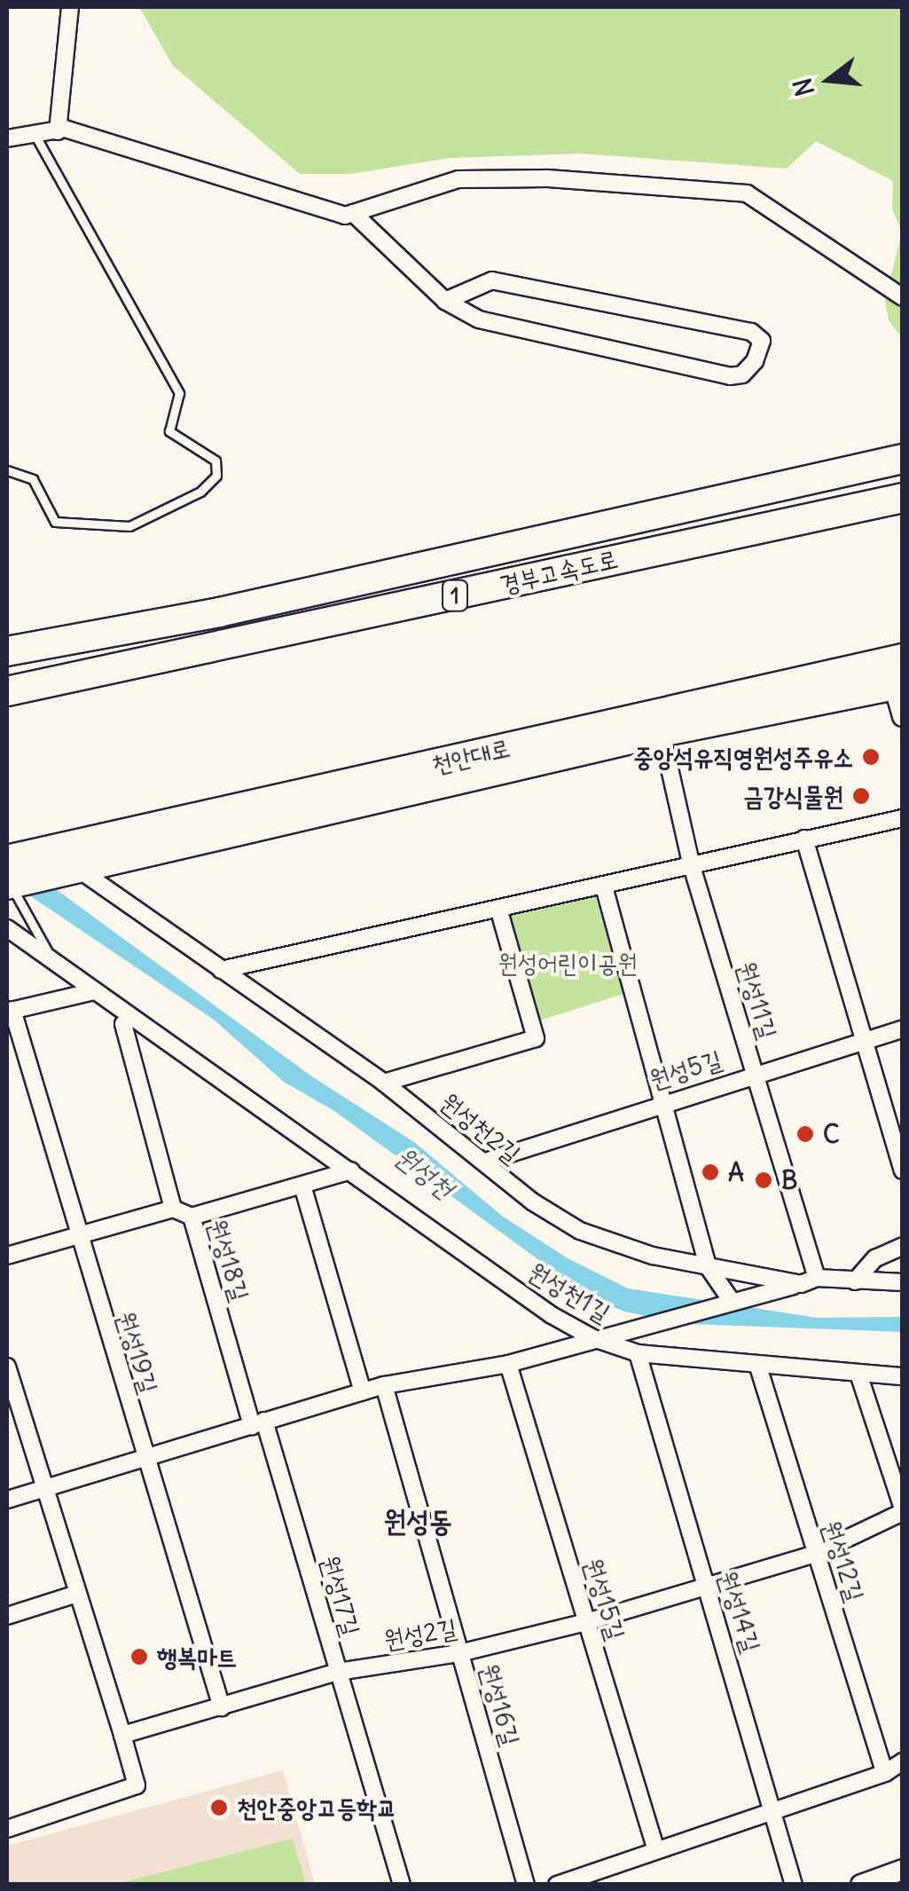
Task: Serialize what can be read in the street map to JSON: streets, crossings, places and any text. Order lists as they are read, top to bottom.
{
  "streets": {
    "highway": ["경부고속도로", "1"],
    "main road": ["천안대로"],
    "street": [
      "원성11길",
      "원성5길",
      "원성천2길",
      "원성18길",
      "원성천1길",
      "원성19길",
      "원성12길",
      "원성17길",
      "원성15길",
      "원성14길",
      "원성2길",
      "원성16길"
    ]
  },
  "crossings": [
    ["천안대로", "원성11길"],
    ["천안대로", "원성천2길"],
    ["원성11길", "원성5길"],
    ["원성11길", "원성천2길"],
    ["원성5길", "원성천2길"],
    ["원성18길", "원성천1길"],
    ["원성18길", "원성17길"],
    ["원성천1길", "원성12길"],
    ["원성천1길", "원성14길"],
    ["원성19길", "원성2길"],
    ["원성12길", "원성2길"],
    ["원성17길", "원성2길"],
    ["원성15길", "원성2길"],
    ["원성14길", "원성2길"],
    ["원성2길", "원성16길"]
  ],
  "districts": ["원성동"],
  "water": ["원성천"],
  "parks": ["원성어린이공원"],
  "places": [
    "중앙석유직영원성주유소",
    "금강식물원",
    "C",
    "A",
    "B",
    "행복마트",
    "천안중앙고등학교"
  ],
  "north": "left"
}
